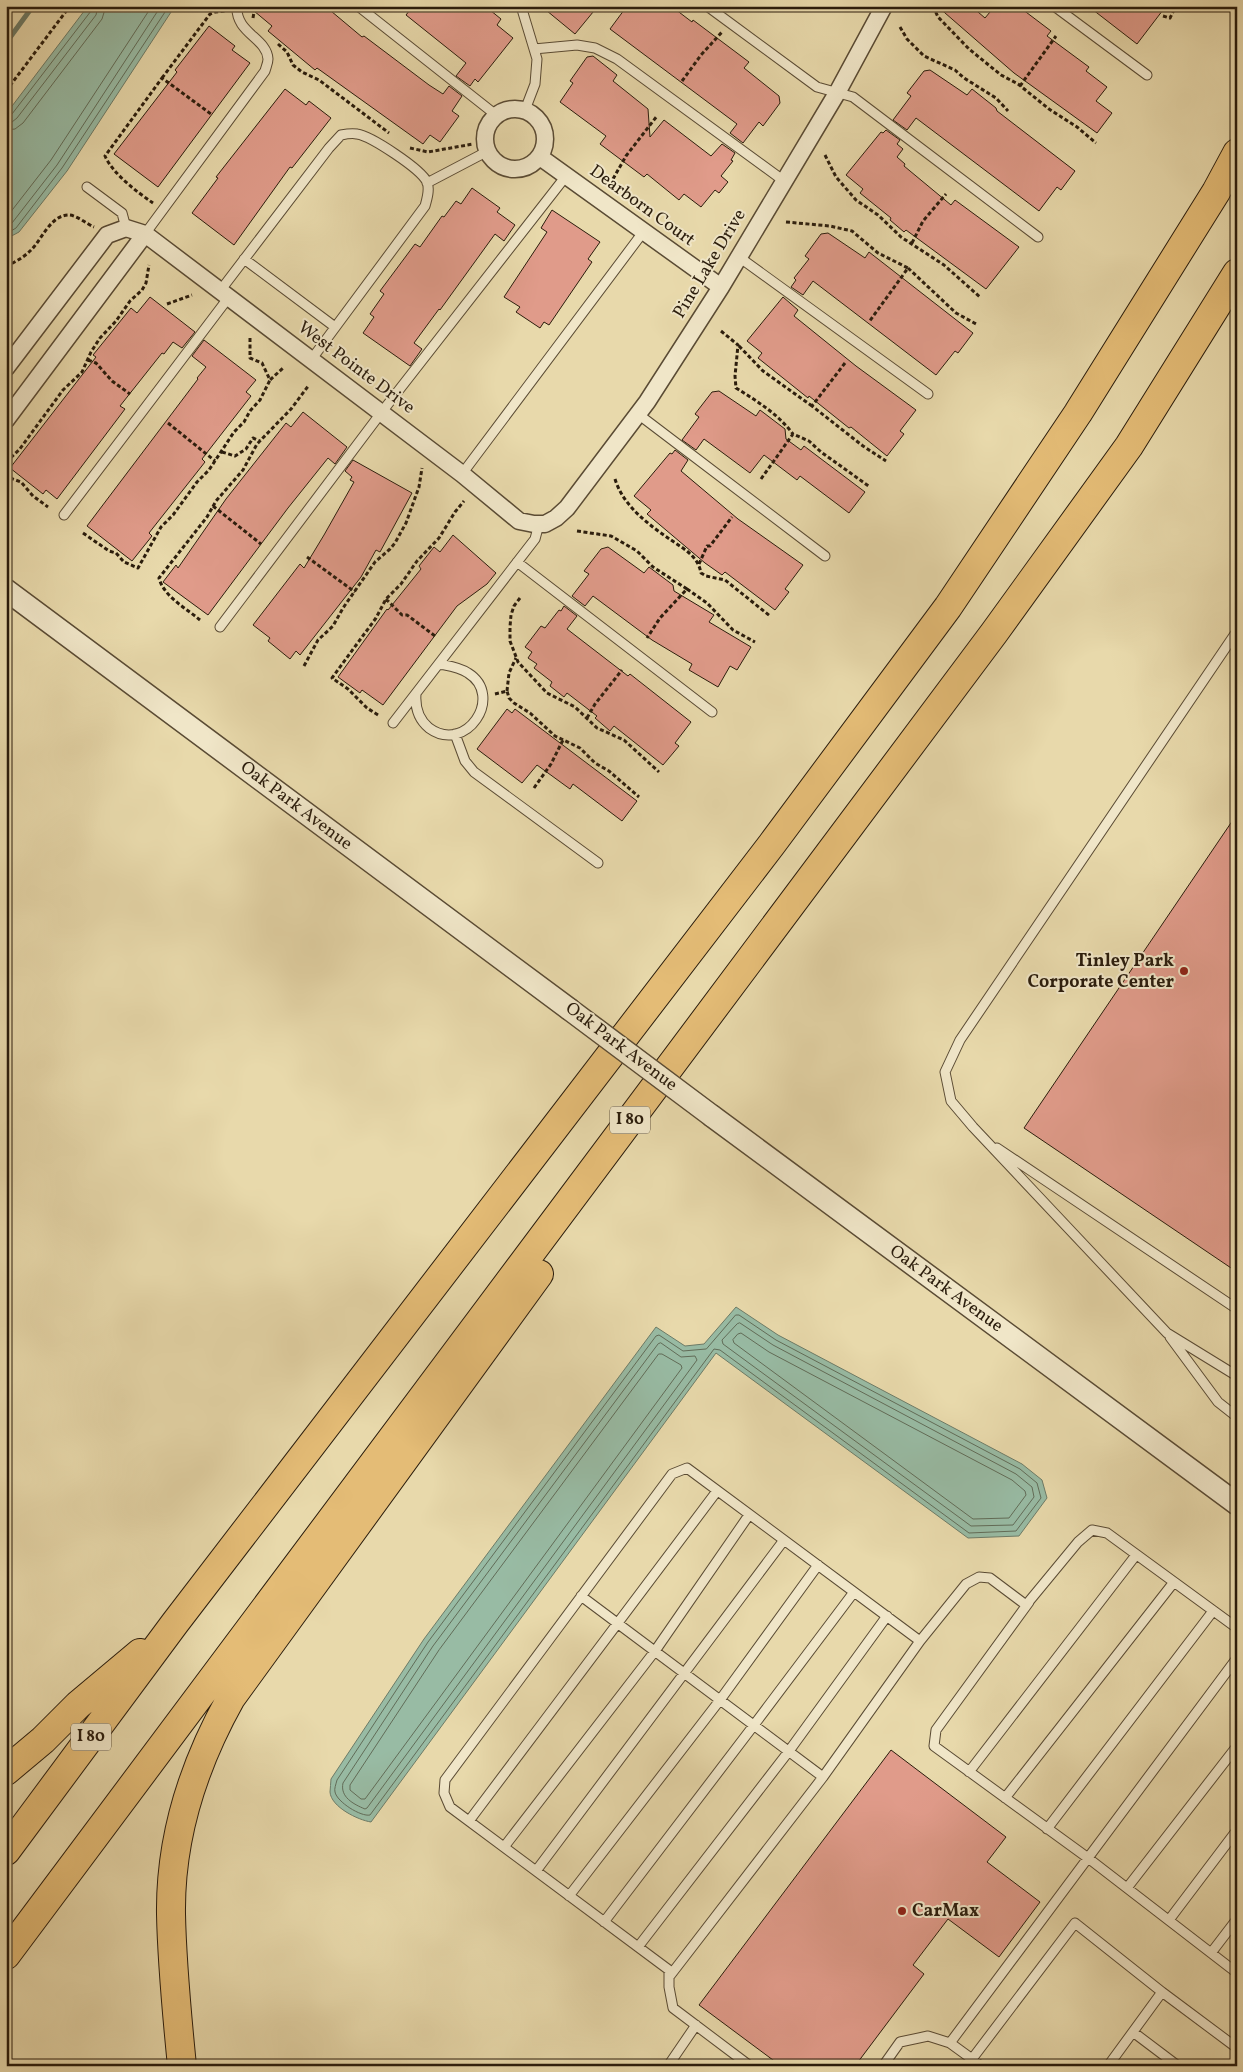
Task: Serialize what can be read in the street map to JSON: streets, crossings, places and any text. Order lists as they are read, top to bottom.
{
  "streets": {
    "highway": ["I 80"],
    "street": [
      "Dearborn Court",
      "Pine Lake Drive",
      "West Pointe Drive",
      "Oak Park Avenue"
    ]
  },
  "crossings": [
    ["Dearborn Court", "Pine Lake Drive"],
    ["Pine Lake Drive", "West Pointe Drive"]
  ],
  "places": ["Tinley Park Corporate Center", "CarMax"]
}
